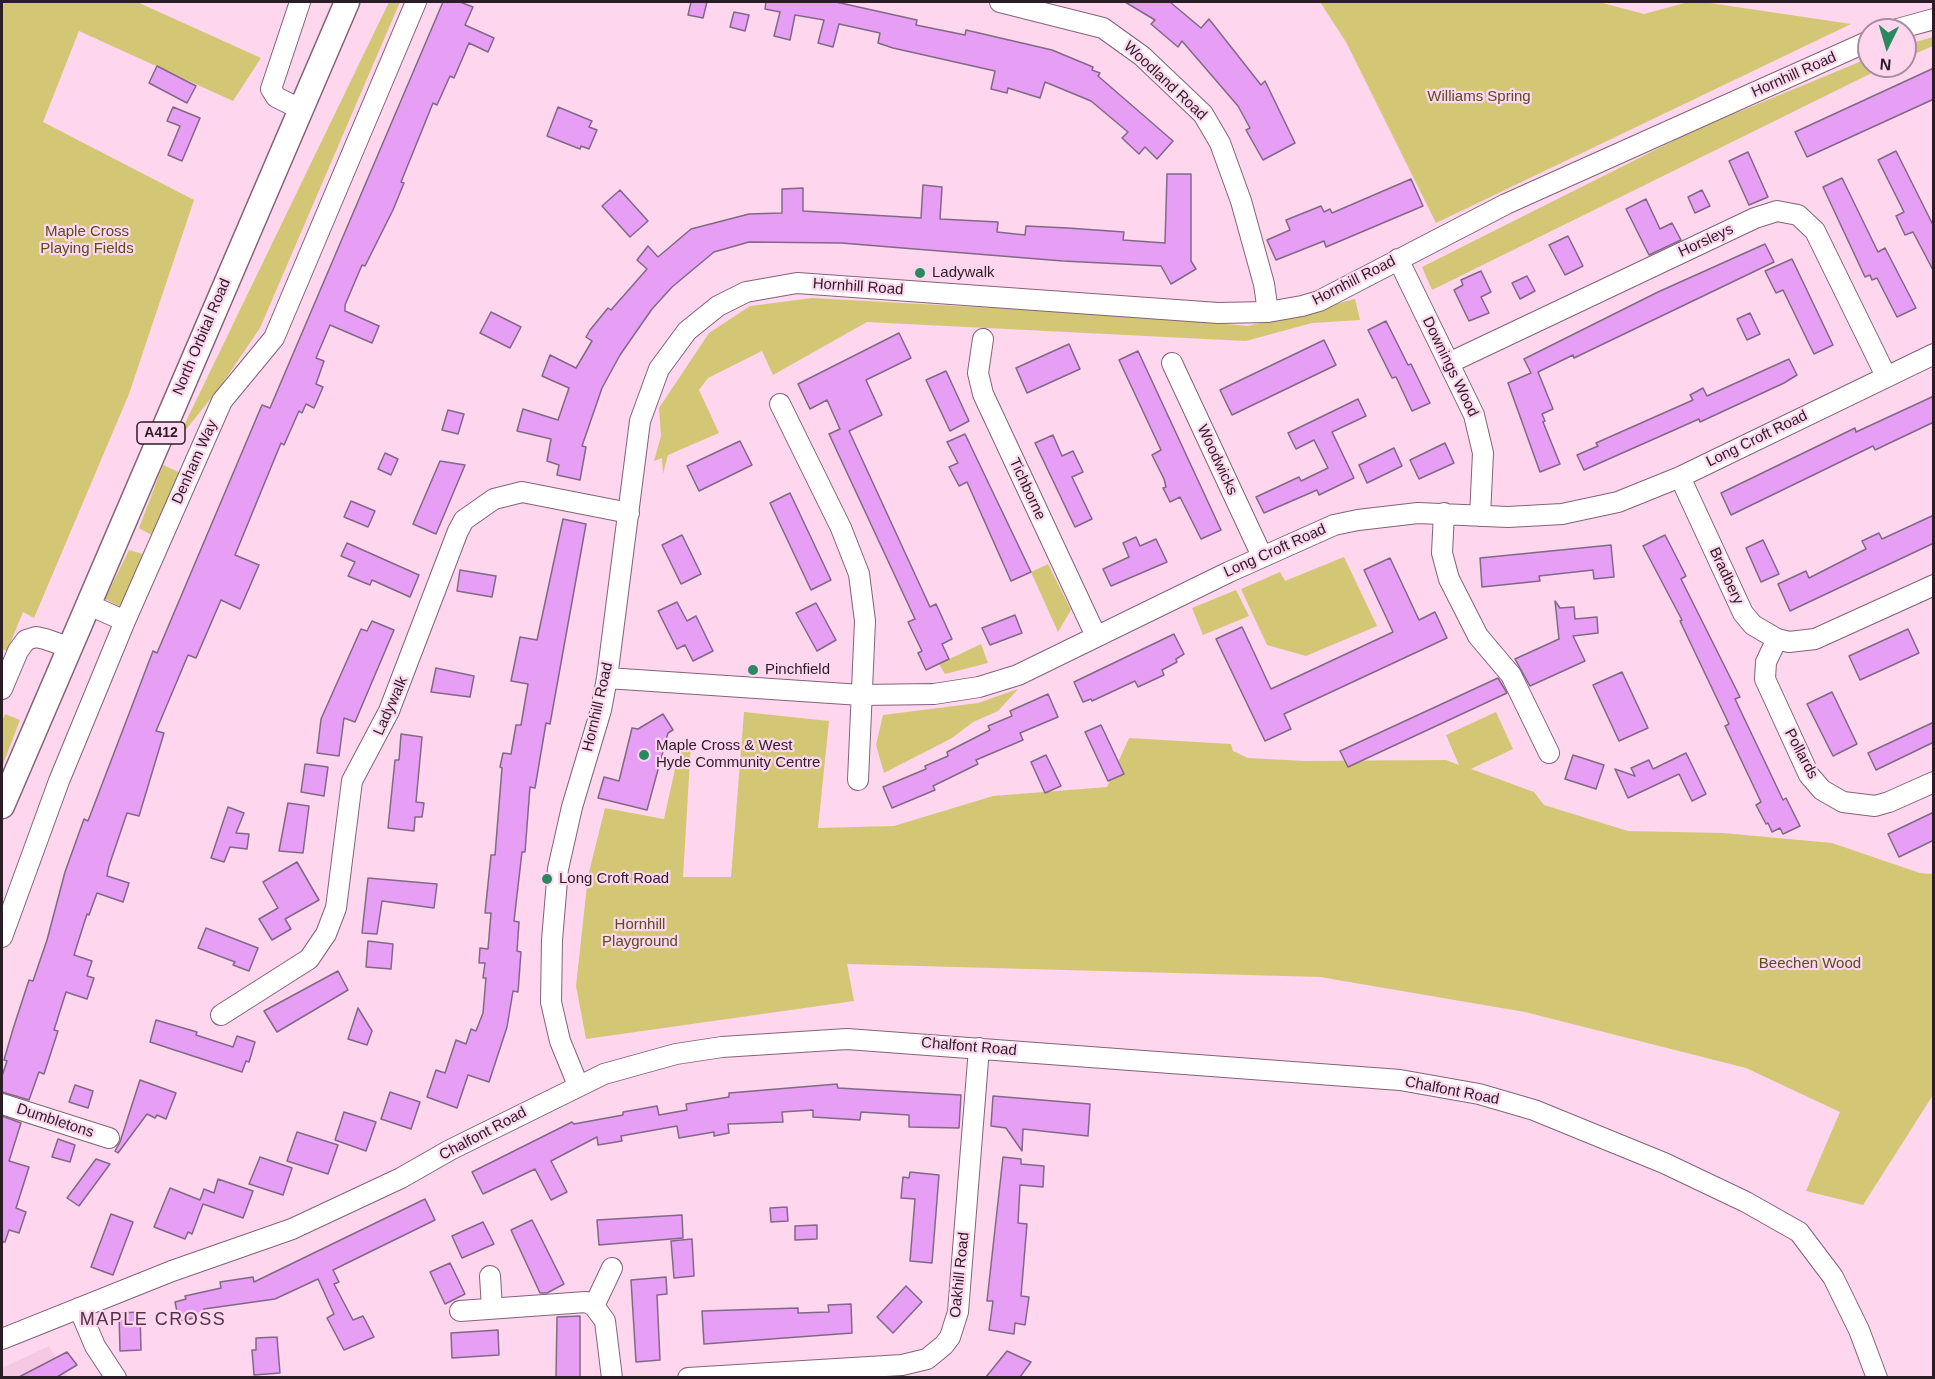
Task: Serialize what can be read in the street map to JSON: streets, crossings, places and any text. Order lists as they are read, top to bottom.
{
  "streets": {
    "main road": ["North Orbital Road", "A412"],
    "street": [
      "Hornhill Road",
      "Woodland Road",
      "Horsleys",
      "Downings Wood",
      "Long Croft Road",
      "Woodwicks",
      "Denham Way",
      "Tichborne",
      "Bradbery",
      "Ladywalk",
      "Pollards",
      "Chalfont Road",
      "Dumbletons",
      "Oakhill Road"
    ]
  },
  "crossings": [
    ["Hornhill Road", "Woodland Road"],
    ["Hornhill Road", "Downings Wood"],
    ["Hornhill Road", "Long Croft Road"],
    ["Hornhill Road", "Ladywalk"],
    ["Hornhill Road", "Chalfont Road"],
    ["Horsleys", "Downings Wood"],
    ["Horsleys", "Long Croft Road"],
    ["Downings Wood", "Long Croft Road"],
    ["Long Croft Road", "Woodwicks"],
    ["Long Croft Road", "Tichborne"],
    ["Long Croft Road", "Bradbery"],
    ["Bradbery", "Pollards"],
    ["Chalfont Road", "Oakhill Road"]
  ],
  "districts": ["MAPLE CROSS"],
  "parks": [
    "Williams Spring",
    "Maple Cross Playing Fields",
    "Hornhill Playground",
    "Beechen Wood"
  ],
  "places": [
    "Ladywalk",
    "Pinchfield",
    "Maple Cross & West Hyde Community Centre",
    "Long Croft Road"
  ],
  "north": "bottom"
}
